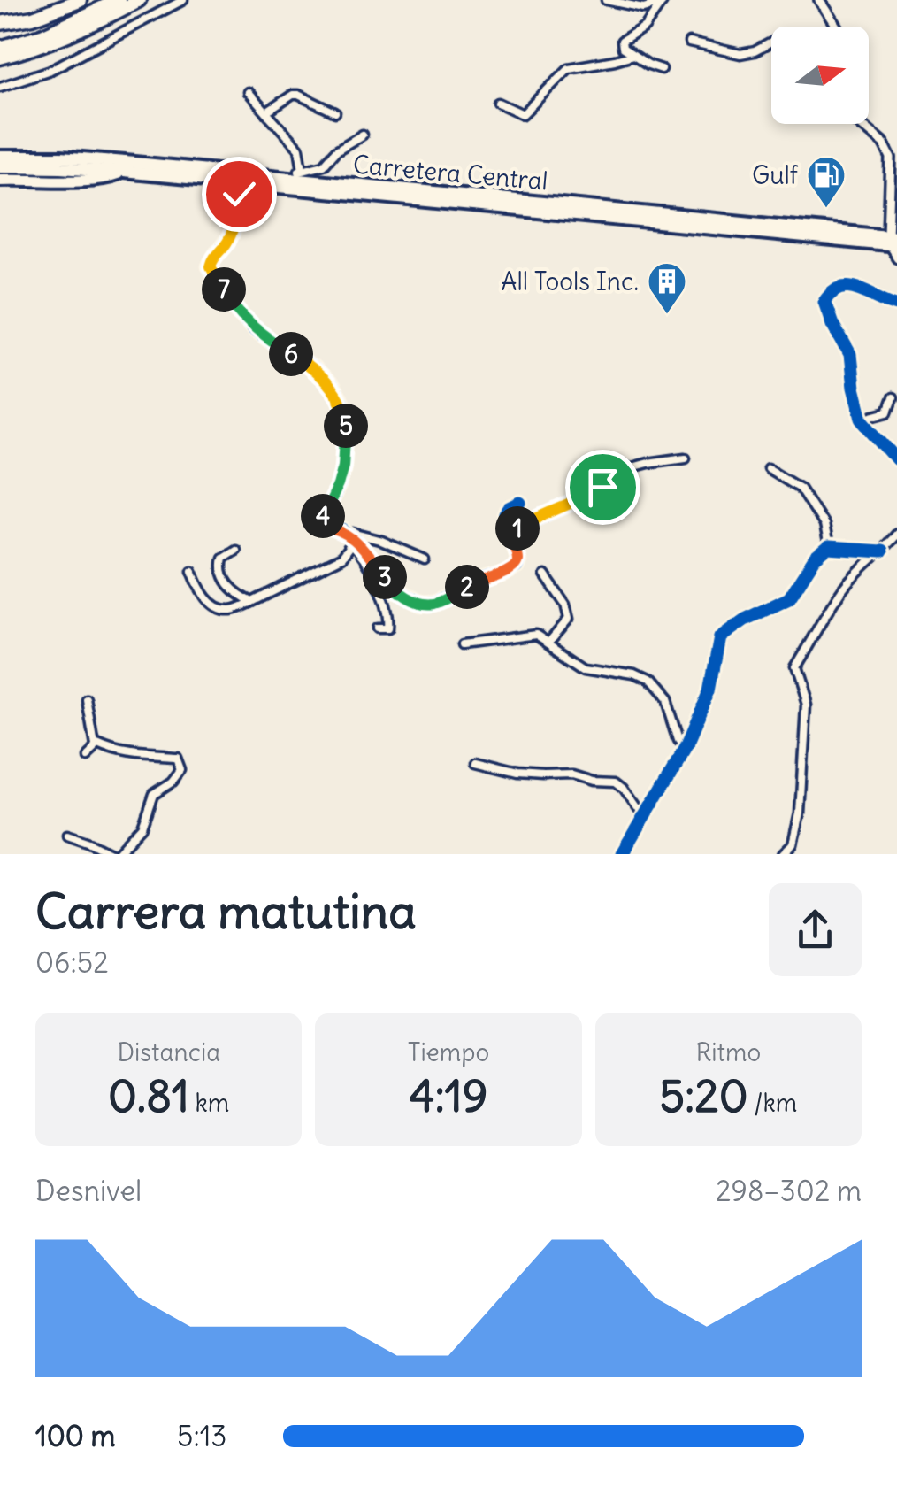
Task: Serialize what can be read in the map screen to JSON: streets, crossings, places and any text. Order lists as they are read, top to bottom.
{
  "streets": {
    "highway": ["Carretera Central"]
  },
  "places": {
    "fuel station": ["Gulf"],
    "building": ["All Tools Inc."]
  },
  "north": "right",
  "page": {
    "pins": [
      "7",
      "6",
      "5",
      "4",
      "1",
      "3",
      "2"
    ],
    "heading": ["Carrera matutina", "06:52"],
    "stats": [
      ["Distancia", "0.81 km"],
      ["Tiempo", "4:19"],
      ["Ritmo", "5:20 /km"]
    ],
    "chart": ["Desnivel", "298–302 m"],
    "list": [
      {
        "name": "100 m",
        "note": "5:13"
      }
    ]
  }
}
